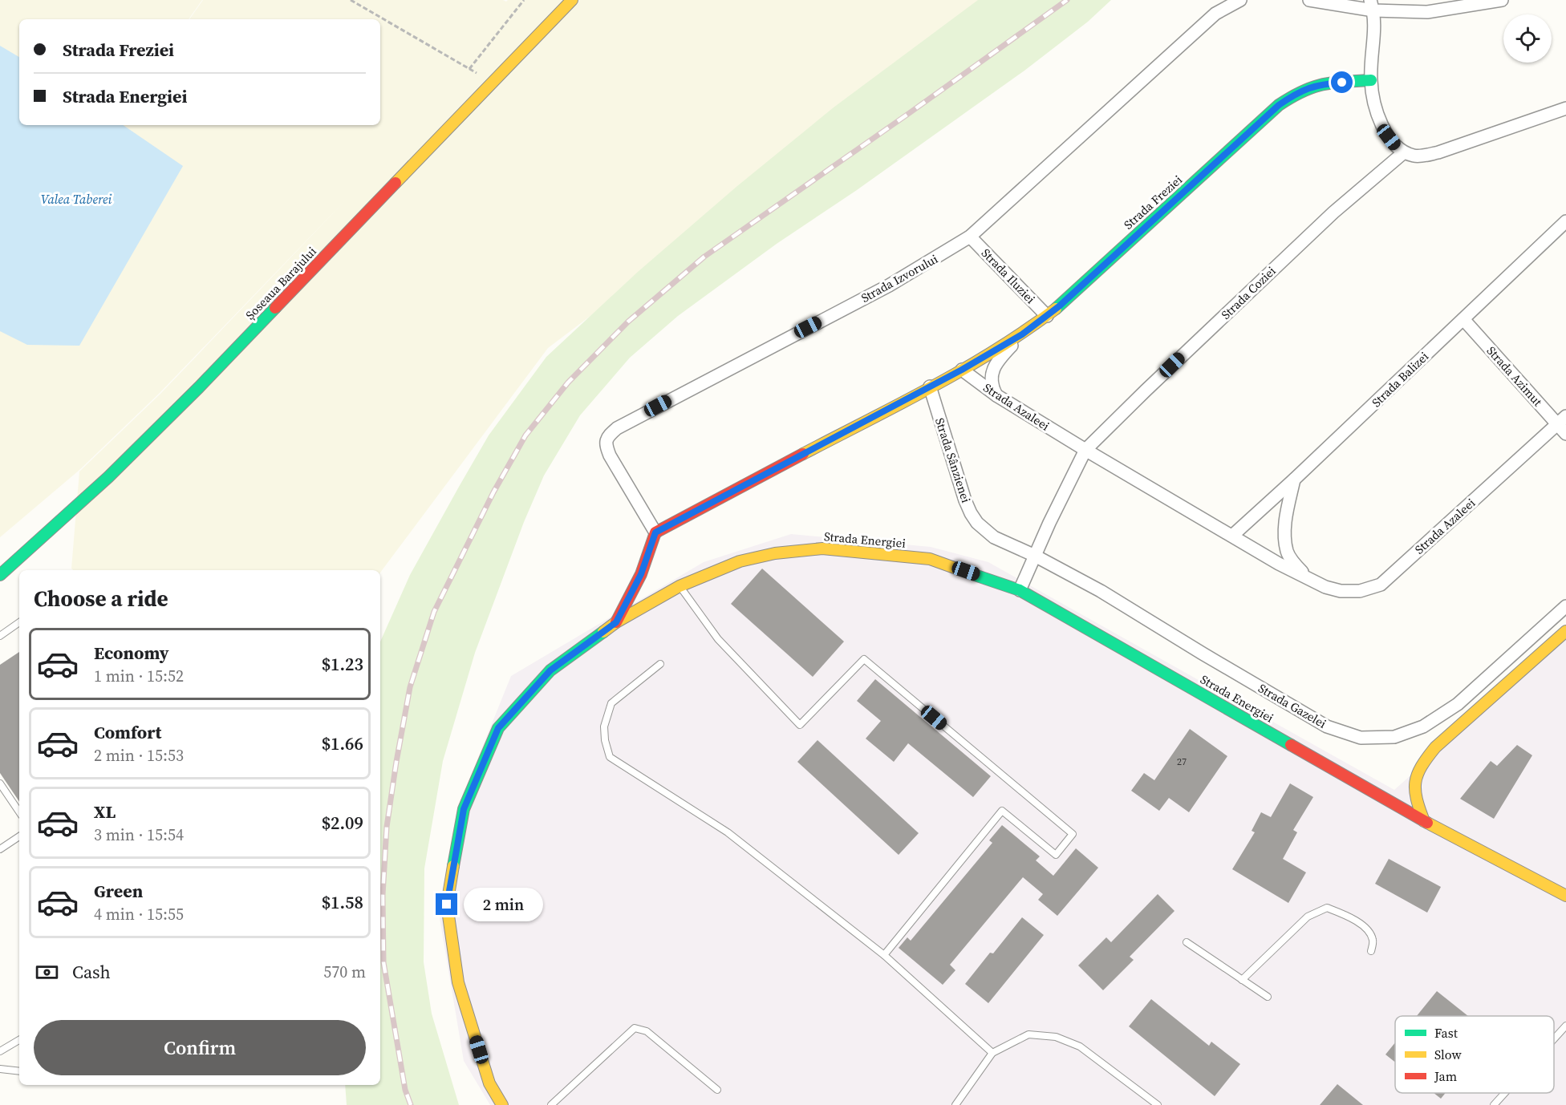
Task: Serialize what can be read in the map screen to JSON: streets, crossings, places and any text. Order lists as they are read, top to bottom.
{
  "streets": {
    "main road": ["Strada Freziei", "Șoseaua Barajului", "Strada Energiei"],
    "street": [
      "Strada Iluziei",
      "Strada Izvorului",
      "Strada Coziei",
      "Strada Azimut",
      "Strada Balizei",
      "Strada Azaleei",
      "Strada Sânzienei",
      "Strada Gazelei"
    ]
  },
  "crossings": [
    ["Strada Freziei", "Strada Iluziei"],
    ["Strada Freziei", "Strada Azaleei"],
    ["Strada Iluziei", "Strada Izvorului"],
    ["Strada Coziei", "Strada Azaleei"],
    ["Strada Coziei", "Strada Sânzienei"],
    ["Strada Coziei", "Strada Energiei"],
    ["Strada Coziei", "Strada Gazelei"],
    ["Strada Azimut", "Strada Balizei"],
    ["Strada Azimut", "Strada Azaleei"],
    ["Strada Balizei", "Strada Azaleei"],
    ["Strada Sânzienei", "Strada Gazelei"]
  ],
  "water": ["Valea Taberei"],
  "house_numbers": ["27"],
  "legend": ["Fast", "Slow", "Jam"],
  "page": {
    "banner": ["Strada Freziei", "Strada Energiei"],
    "heading": "Choose a ride",
    "list": [
      {
        "name": "Economy",
        "note": "1 min · 15:52",
        "value": "$1.23"
      },
      {
        "name": "Comfort",
        "note": "2 min · 15:53",
        "value": "$1.66"
      },
      {
        "name": "XL",
        "note": "3 min · 15:54",
        "value": "$2.09"
      },
      {
        "name": "Green",
        "note": "4 min · 15:55",
        "value": "$1.58"
      }
    ],
    "bubble": "2 min",
    "pay": ["Cash", "570 m"],
    "buttons": "Confirm"
  }
}
